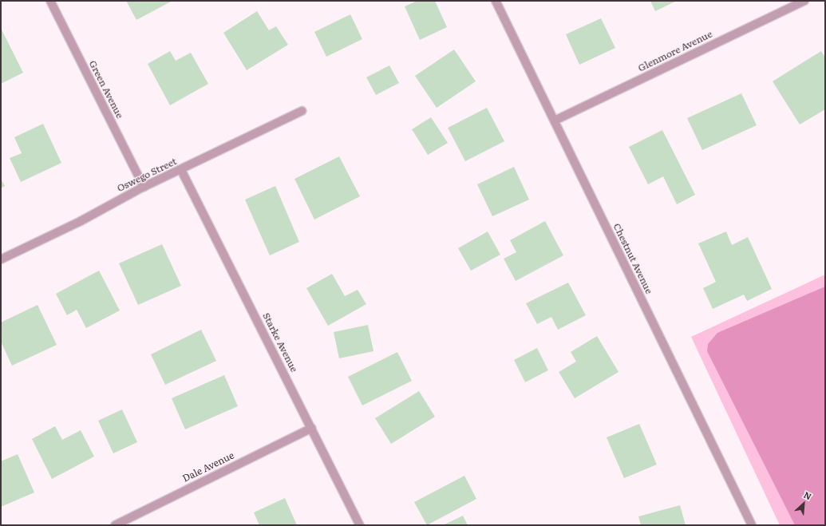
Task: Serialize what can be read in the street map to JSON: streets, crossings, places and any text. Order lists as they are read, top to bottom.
{
  "streets": {
    "street": [
      "Glenmore Avenue",
      "Green Avenue",
      "Oswego Street",
      "Chestnut Avenue",
      "Starke Avenue",
      "Dale Avenue"
    ]
  },
  "crossings": [
    ["Glenmore Avenue", "Chestnut Avenue"],
    ["Green Avenue", "Oswego Street"],
    ["Oswego Street", "Starke Avenue"],
    ["Starke Avenue", "Dale Avenue"]
  ],
  "north": "top right"
}
